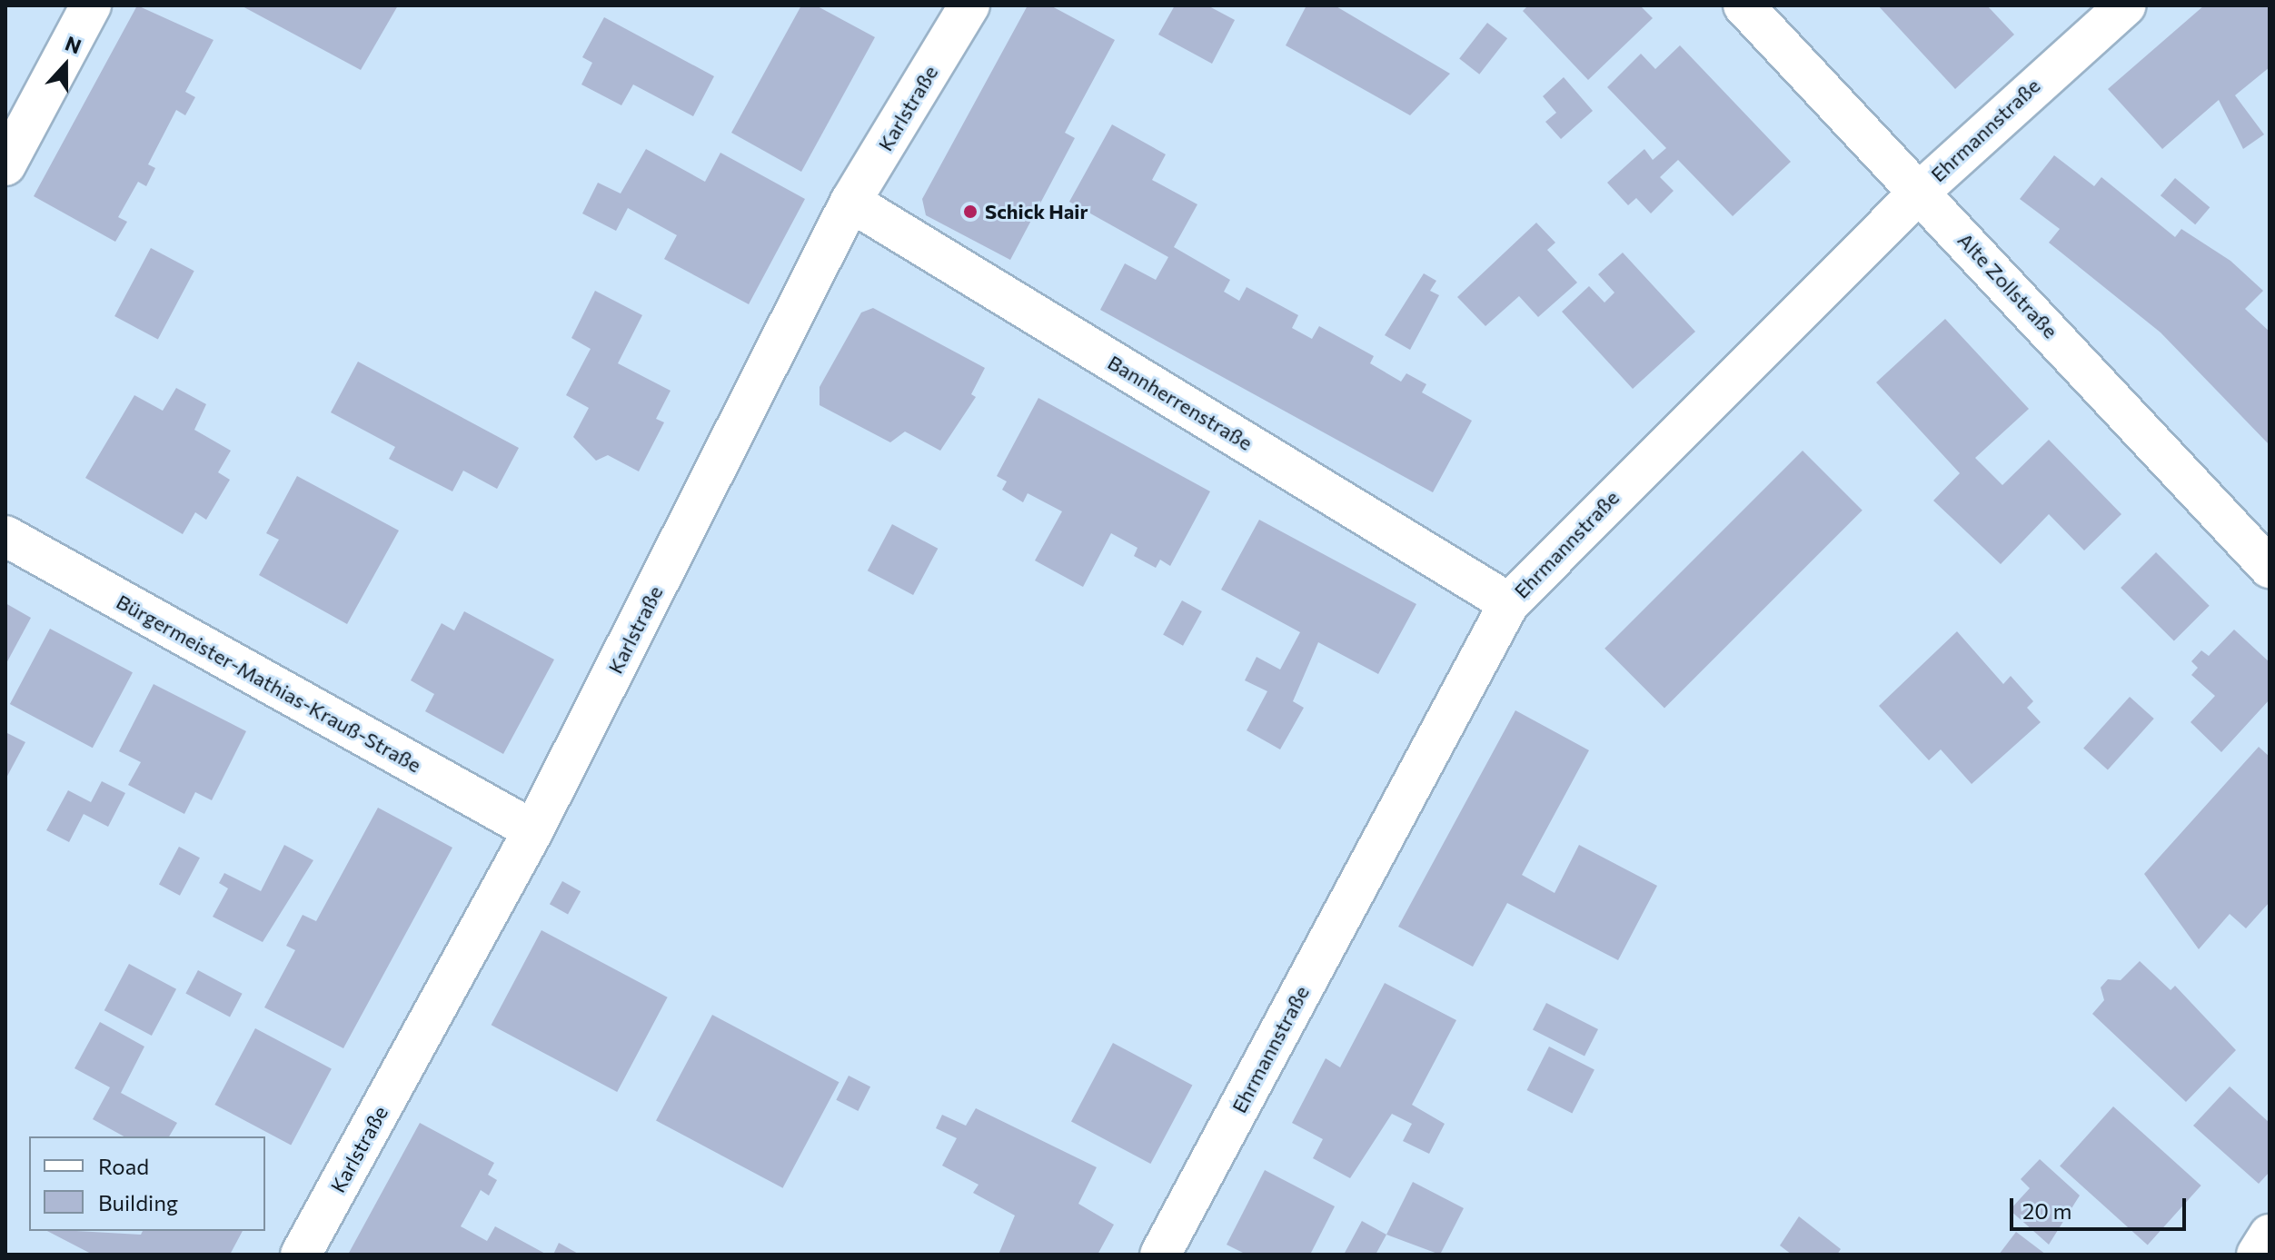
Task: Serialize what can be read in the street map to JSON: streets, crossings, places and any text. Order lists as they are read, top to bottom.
{
  "streets": {
    "street": [
      "Karlstraße",
      "Ehrmannstraße",
      "Alte Zollstraße",
      "Bannherrenstraße",
      "Bürgermeister-Mathias-Krauß-Straße"
    ]
  },
  "crossings": [
    ["Karlstraße", "Bannherrenstraße"],
    ["Karlstraße", "Bürgermeister-Mathias-Krauß-Straße"],
    ["Ehrmannstraße", "Alte Zollstraße"],
    ["Ehrmannstraße", "Bannherrenstraße"]
  ],
  "places": ["Schick Hair"],
  "legend": ["Road", "Building"],
  "scale_bar": "20 m",
  "north": "top"
}
